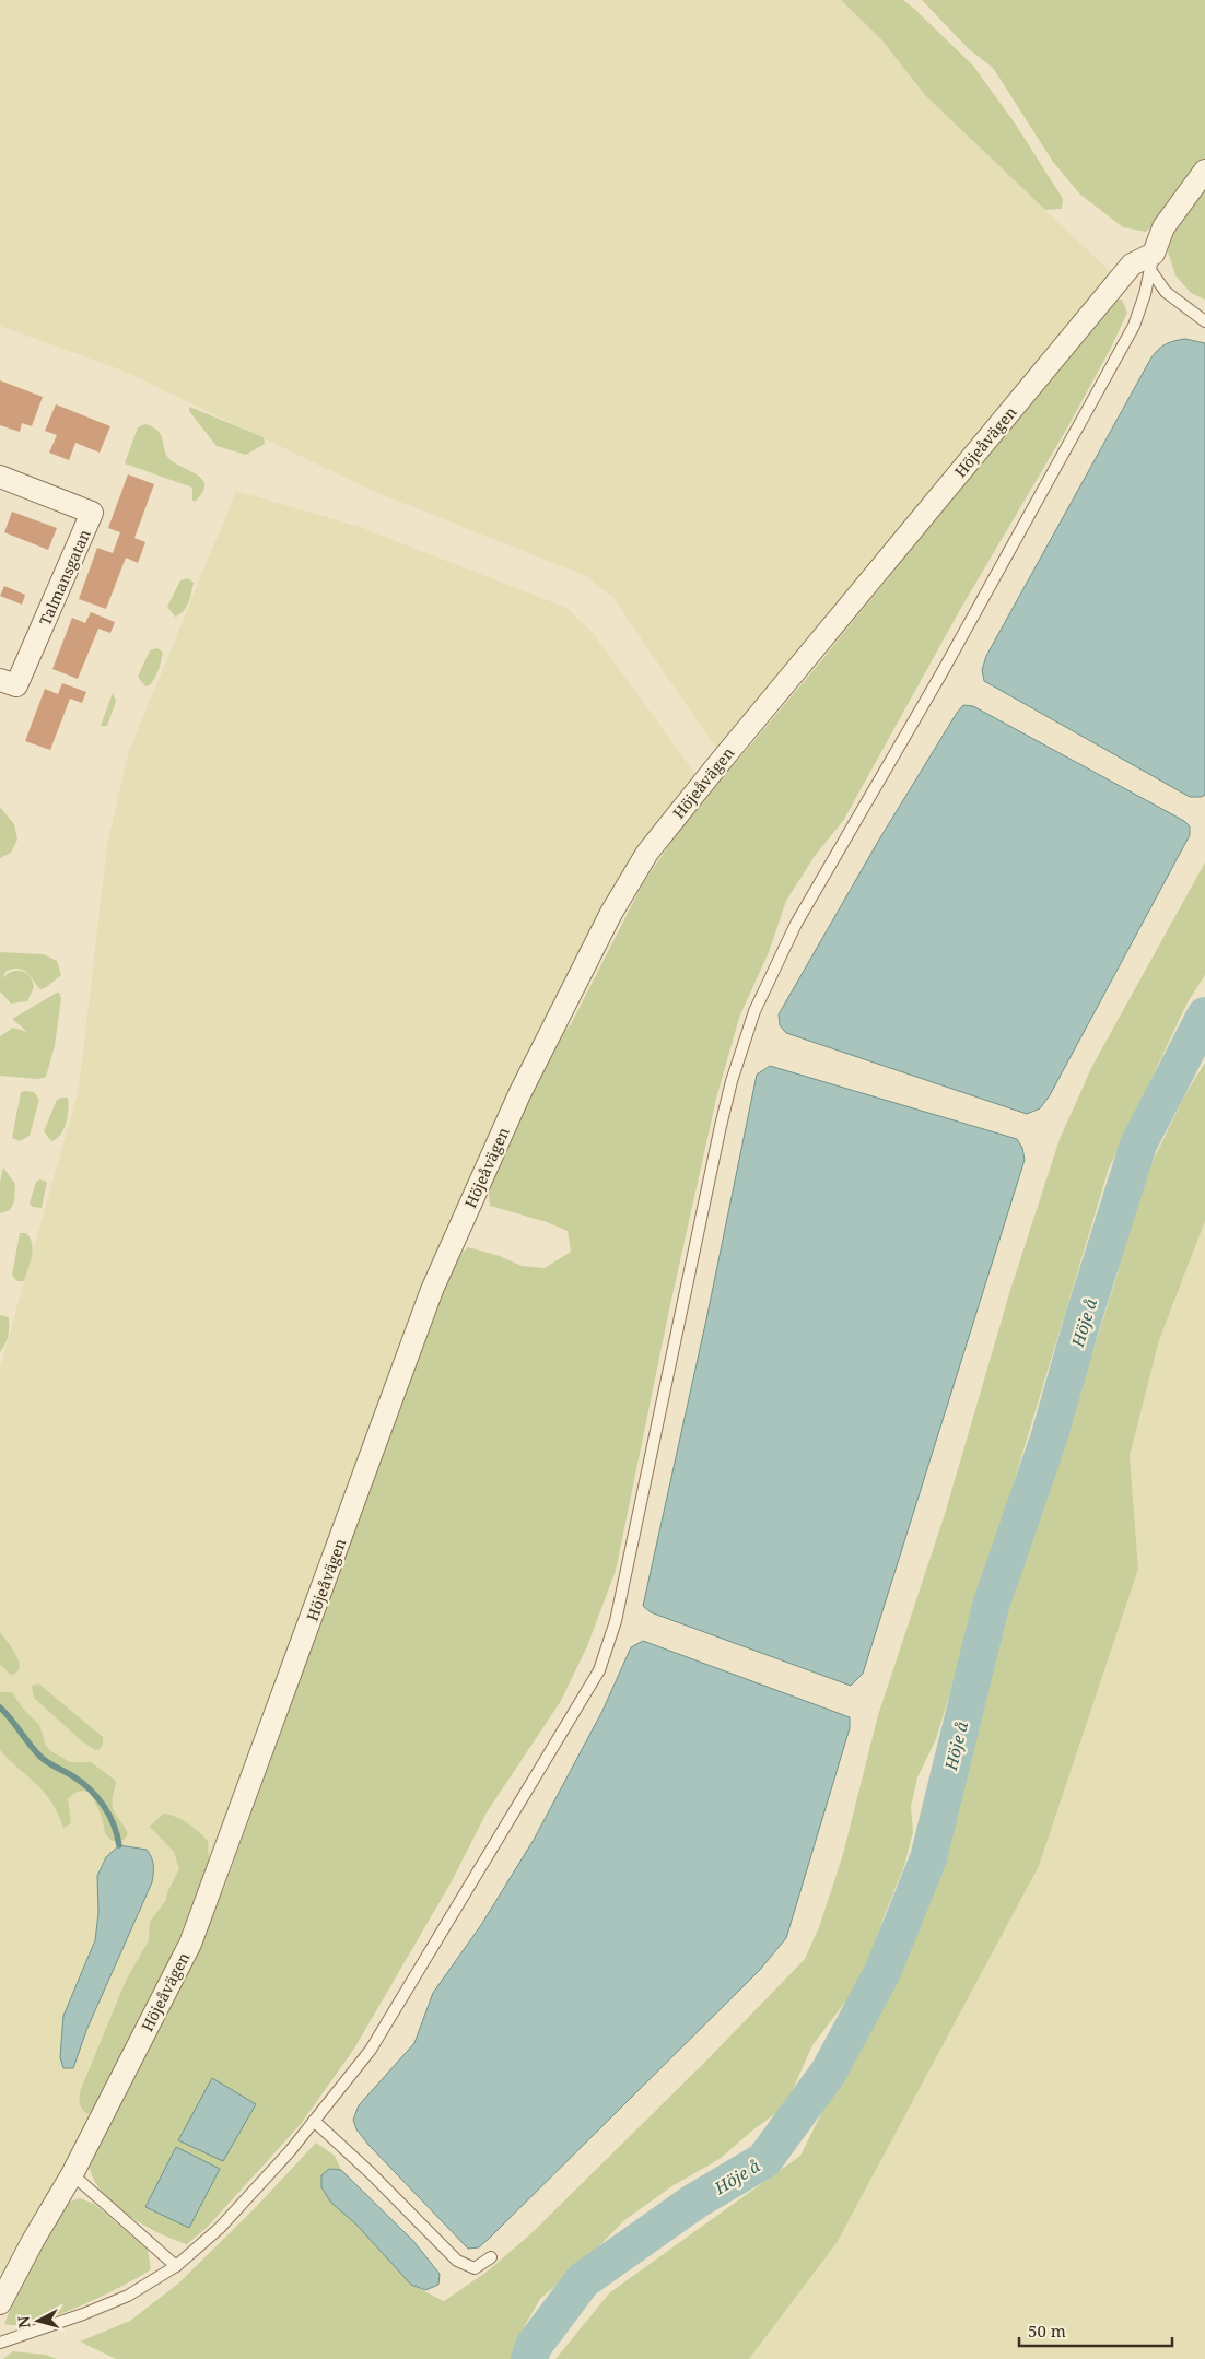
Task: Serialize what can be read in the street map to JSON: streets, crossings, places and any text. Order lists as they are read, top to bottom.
{
  "streets": {
    "street": ["Höjeåvägen", "Talmansgatan"]
  },
  "water": ["Höje å"],
  "scale_bar": "50 m",
  "north": "left"
}
